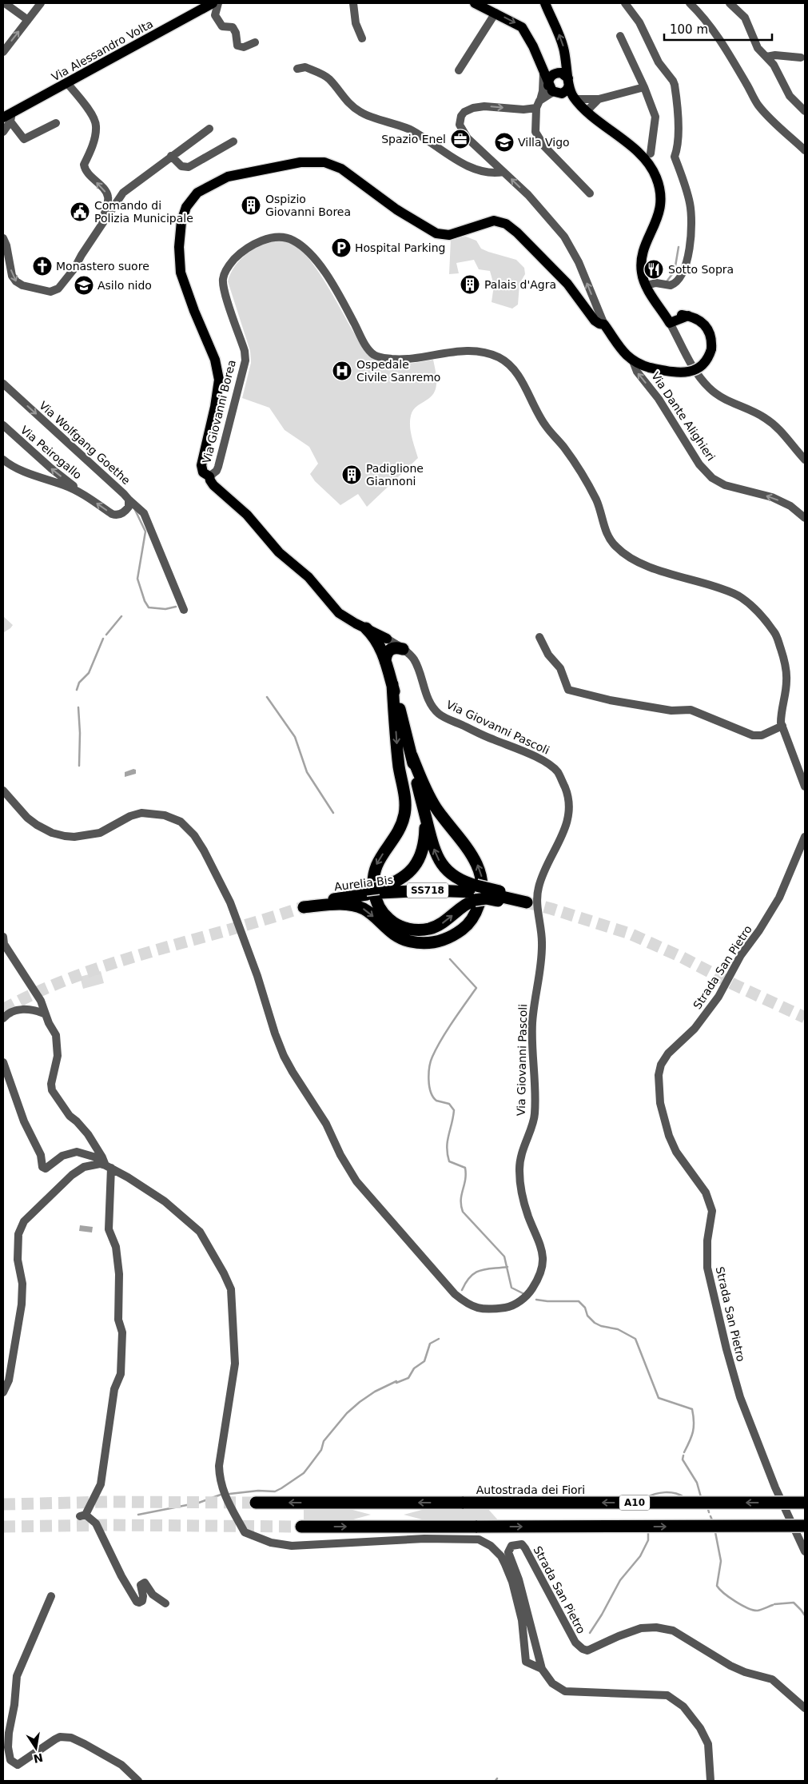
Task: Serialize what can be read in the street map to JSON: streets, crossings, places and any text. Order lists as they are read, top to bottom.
{
  "streets": {
    "highway": [
      "Aurelia Bis",
      "SS718",
      "Autostrada dei Fiori",
      "A10"
    ],
    "main road": [
      "Via Alessandro Volta",
      "Via Giovanni Borea",
      "Via Dante Alighieri",
      "Via Giovanni Pascoli"
    ],
    "street": ["Via Wolfgang Goethe", "Via Peirogallo", "Strada San Pietro"]
  },
  "crossings": [
    ["Via Giovanni Borea", "Via Dante Alighieri"],
    ["Via Giovanni Borea", "Via Giovanni Pascoli"],
    ["Via Wolfgang Goethe", "Via Peirogallo"]
  ],
  "one_way": ["Via Dante Alighieri", "Via Peirogallo"],
  "places": {
    "office": ["Spazio Enel"],
    "school or university": ["Villa Vigo", "Asilo nido"],
    "building": ["Ospizio Giovanni Borea", "Palais d'Agra", "Padiglione Giannoni"],
    "public building": ["Comando di Polizia Municipale"],
    "parking": ["Hospital Parking"],
    "church": ["Monastero suore"],
    "restaurant": ["Sotto Sopra"],
    "hospital": ["Ospedale Civile Sanremo"]
  },
  "scale_bar": "100 m",
  "north": "bottom"
}
